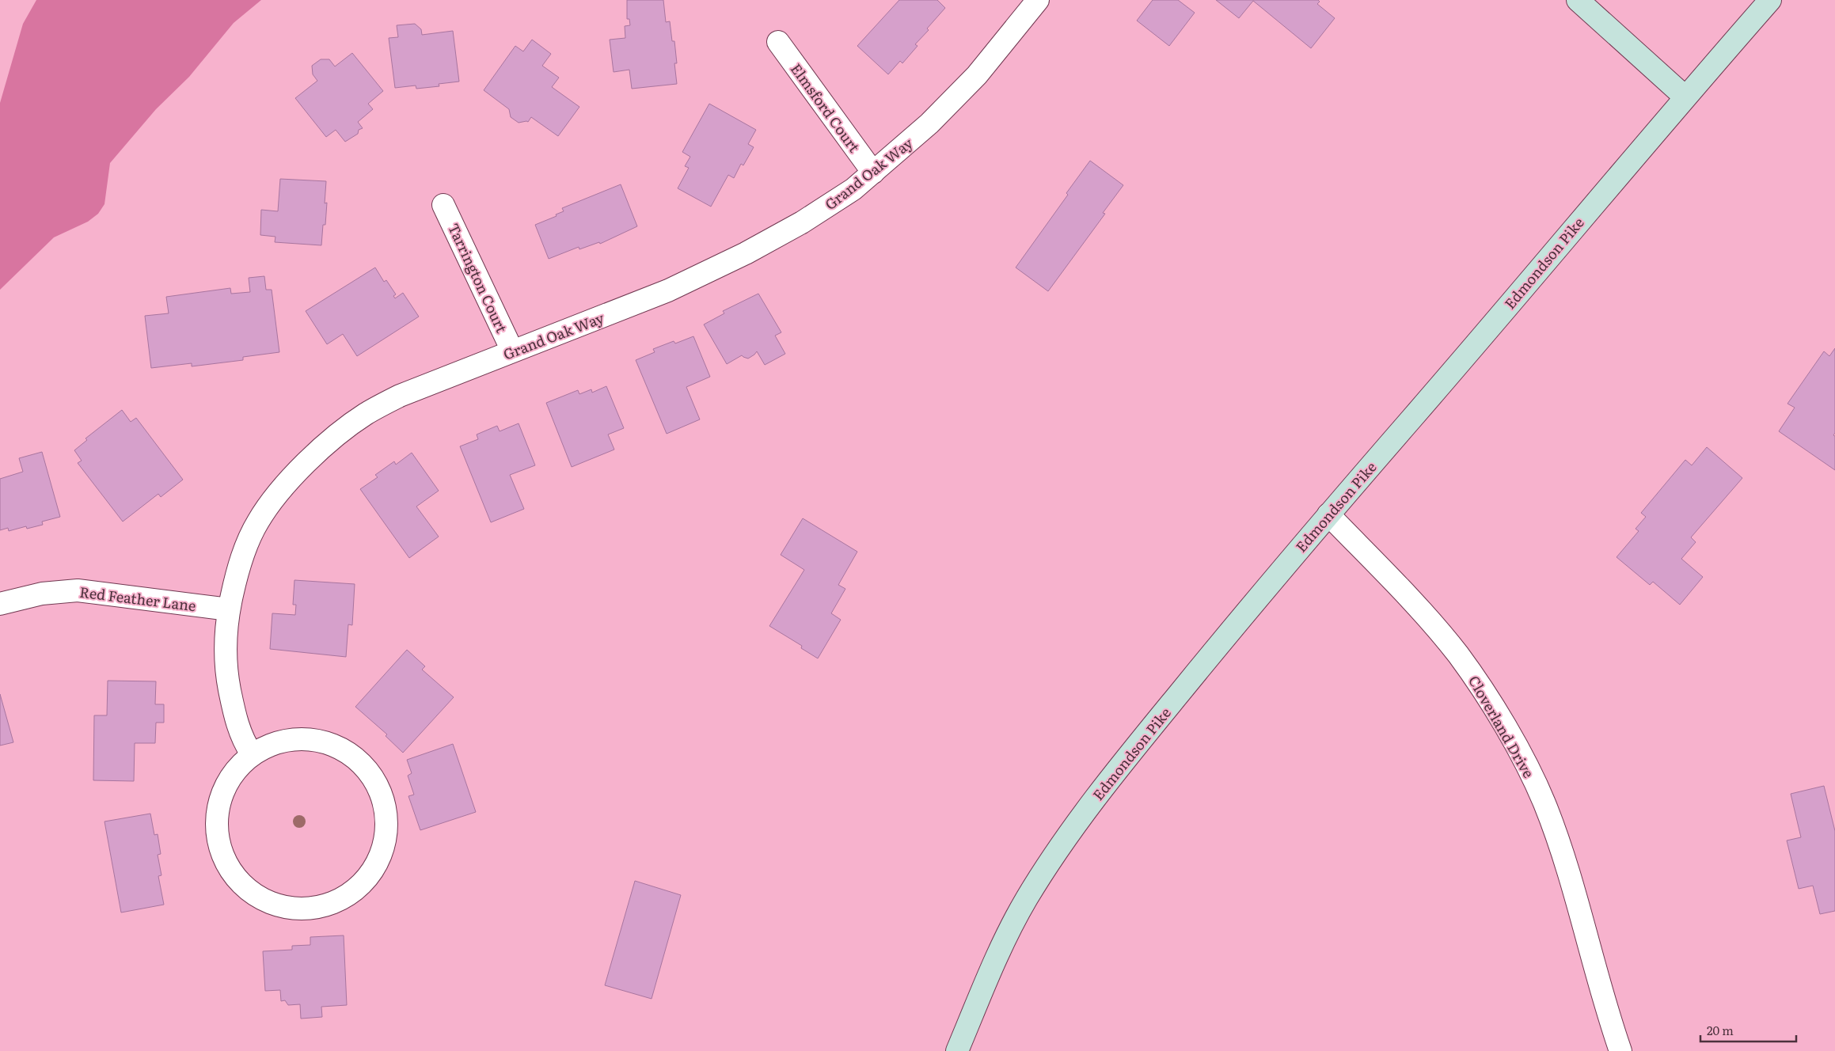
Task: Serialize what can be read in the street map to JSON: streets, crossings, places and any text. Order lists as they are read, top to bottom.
{
  "streets": {
    "main road": ["Edmondson Pike"],
    "street": [
      "Elmsford Court",
      "Grand Oak Way",
      "Tarrington Court",
      "Red Feather Lane",
      "Cloverland Drive"
    ]
  },
  "crossings": [
    ["Elmsford Court", "Grand Oak Way"],
    ["Grand Oak Way", "Tarrington Court"],
    ["Grand Oak Way", "Red Feather Lane"],
    ["Edmondson Pike", "Cloverland Drive"]
  ],
  "scale_bar": "20 m"
}
